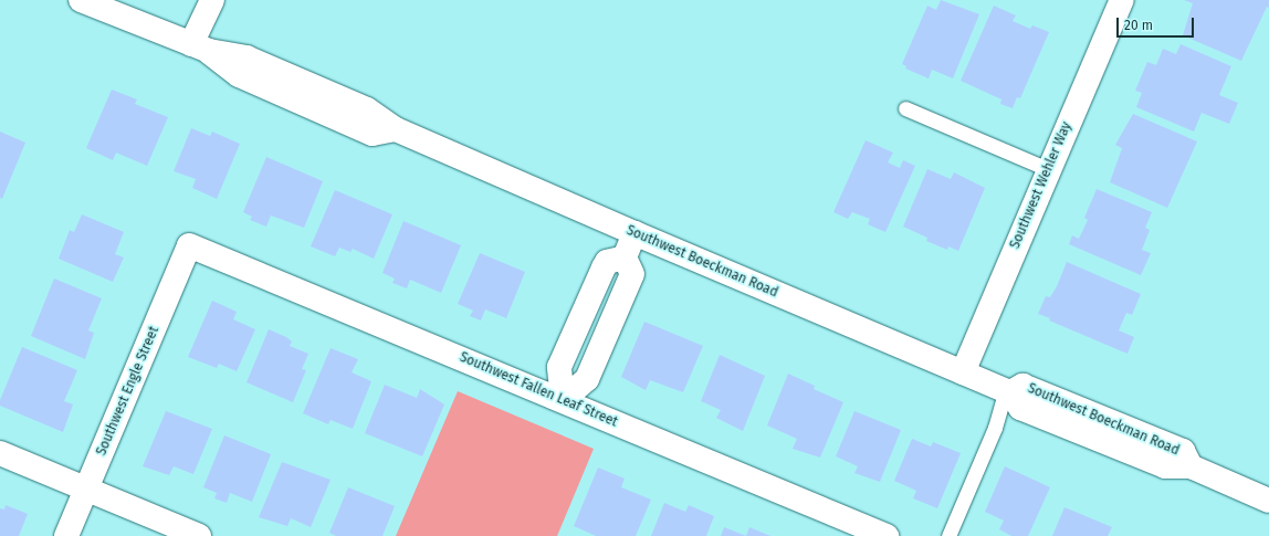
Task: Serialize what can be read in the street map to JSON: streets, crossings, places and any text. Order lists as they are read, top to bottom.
{
  "streets": {
    "street": [
      "Southwest Wehler Way",
      "Southwest Boeckman Road",
      "Southwest Fallen Leaf Street",
      "Southwest Engle Street"
    ]
  },
  "crossings": [
    ["Southwest Wehler Way", "Southwest Boeckman Road"],
    ["Southwest Fallen Leaf Street", "Southwest Engle Street"]
  ],
  "scale_bar": "20 m"
}
